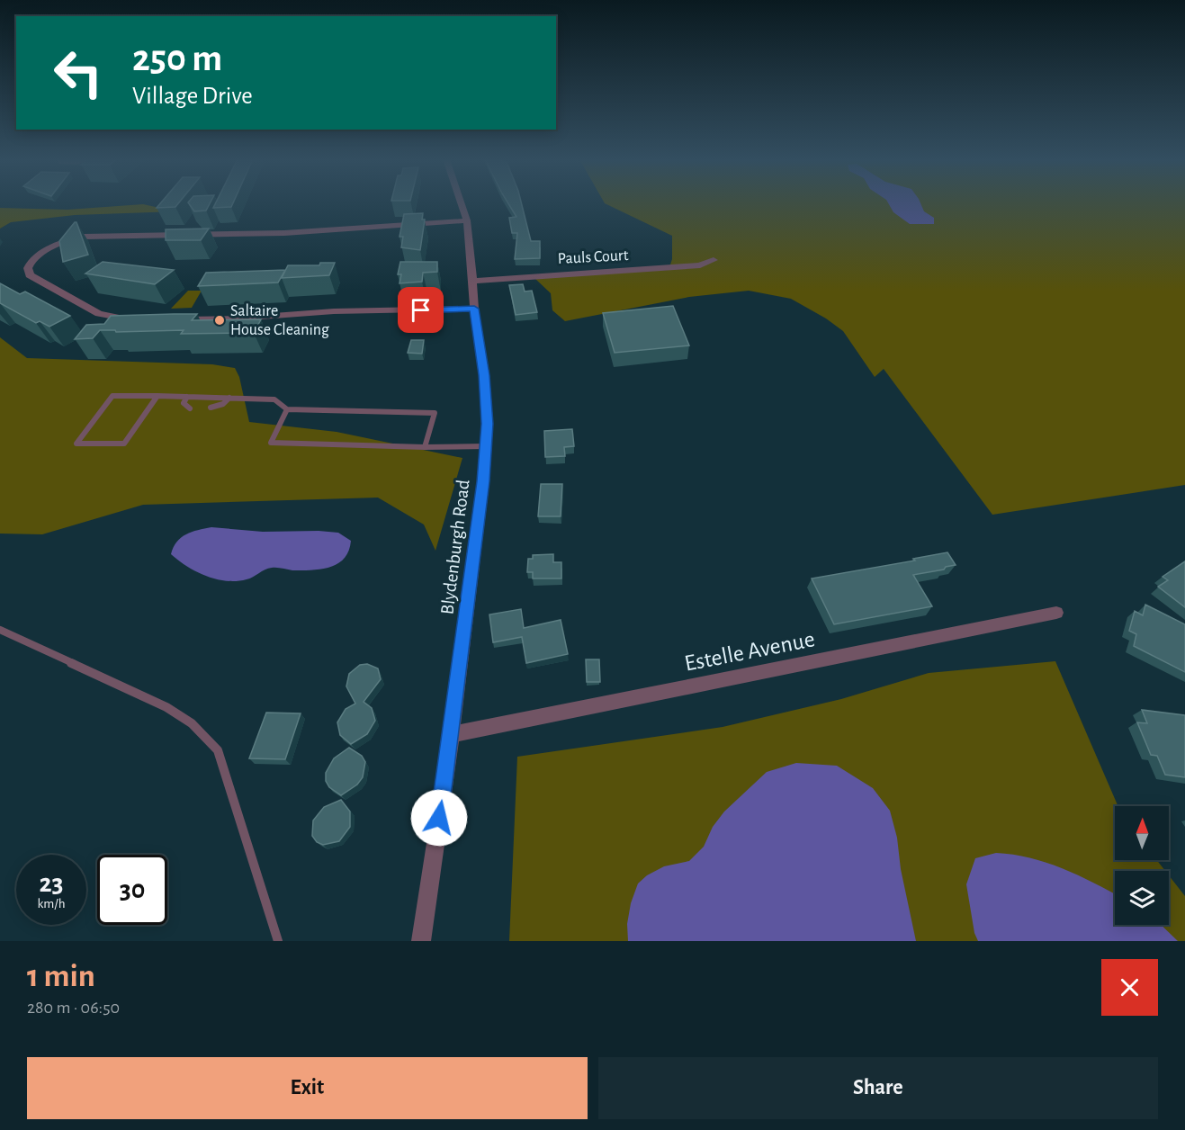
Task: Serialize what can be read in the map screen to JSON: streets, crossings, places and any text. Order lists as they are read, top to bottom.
{
  "streets": {
    "street": ["Pauls Court", "Blydenburgh Road", "Estelle Avenue"]
  },
  "crossings": [
    ["Pauls Court", "Blydenburgh Road"],
    ["Blydenburgh Road", "Estelle Avenue"]
  ],
  "places": ["Saltaire House Cleaning"],
  "north": "top",
  "page": {
    "turn": ["250 m", "Village Drive"],
    "speed": "23 km/h",
    "limit": "30",
    "heading": ["1 min", "280 m · 06:50"],
    "buttons": ["Exit", "Share"]
  }
}
